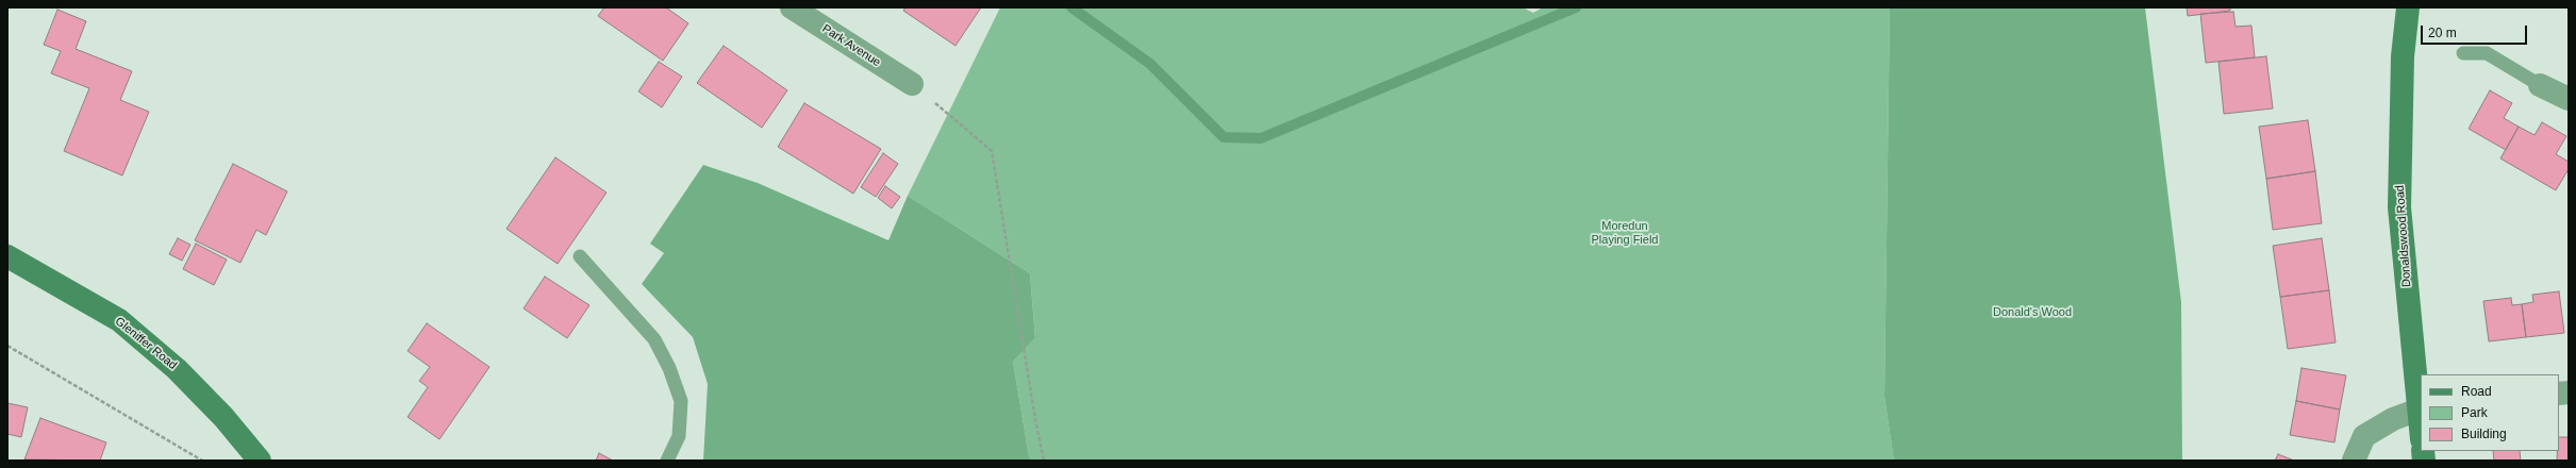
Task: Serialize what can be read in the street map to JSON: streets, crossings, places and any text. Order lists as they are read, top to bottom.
{
  "streets": {
    "street": ["Park Avenue", "Donaldswood Road", "Gleniffer Road"]
  },
  "parks": ["Moredun Playing Field", "Donald's Wood"],
  "legend": ["Road", "Park", "Building"],
  "scale_bar": "20 m"
}
